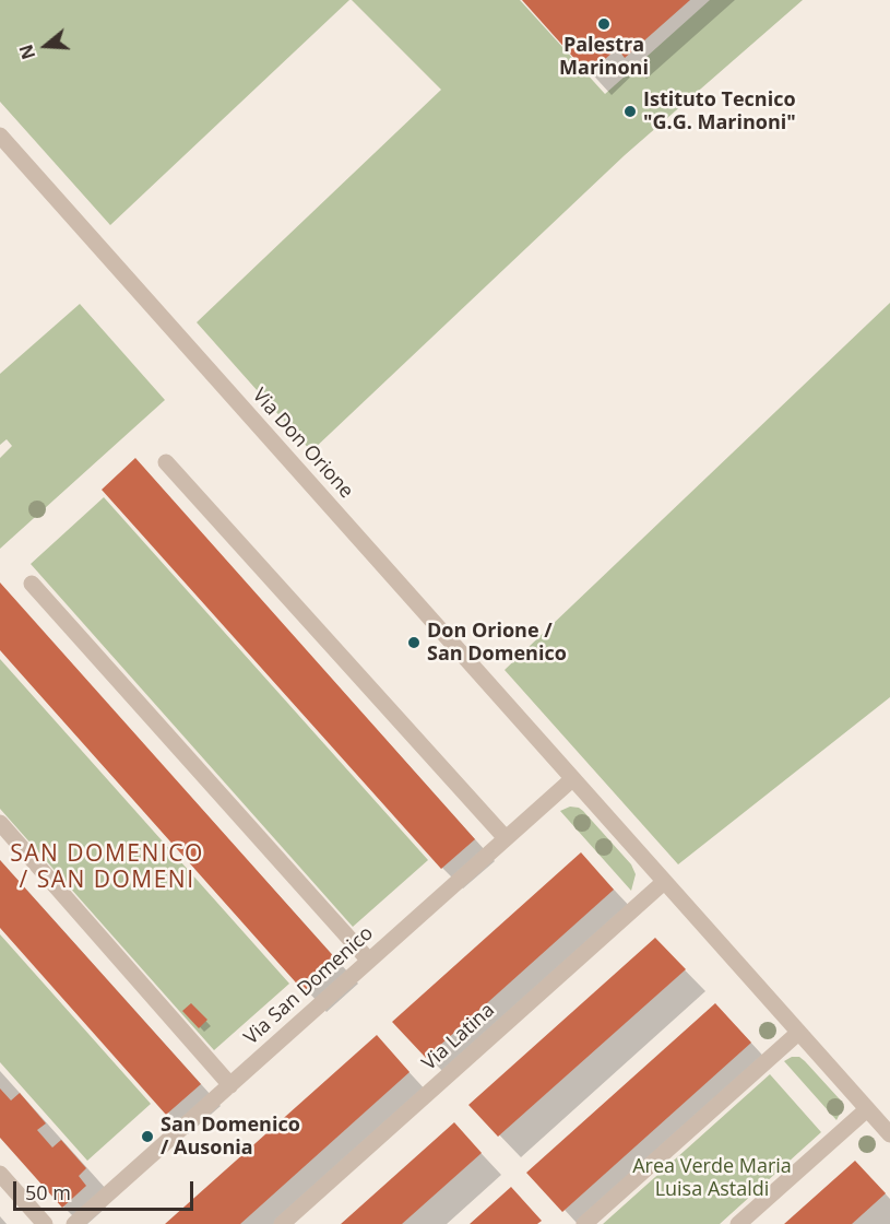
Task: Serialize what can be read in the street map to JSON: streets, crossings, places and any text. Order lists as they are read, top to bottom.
{
  "streets": {
    "street": ["Via Don Orione", "Via San Domenico", "Via Latina"]
  },
  "crossings": [
    ["Via Don Orione", "Via San Domenico"]
  ],
  "districts": ["SAN DOMENICO / SAN DOMENI"],
  "parks": ["Area Verde Maria Luisa Astaldi"],
  "places": [
    "Palestra Marinoni",
    "Istituto Tecnico \"G.G. Marinoni\"",
    "Don Orione / San Domenico",
    "San Domenico / Ausonia"
  ],
  "scale_bar": "50 m",
  "north": "left"
}
